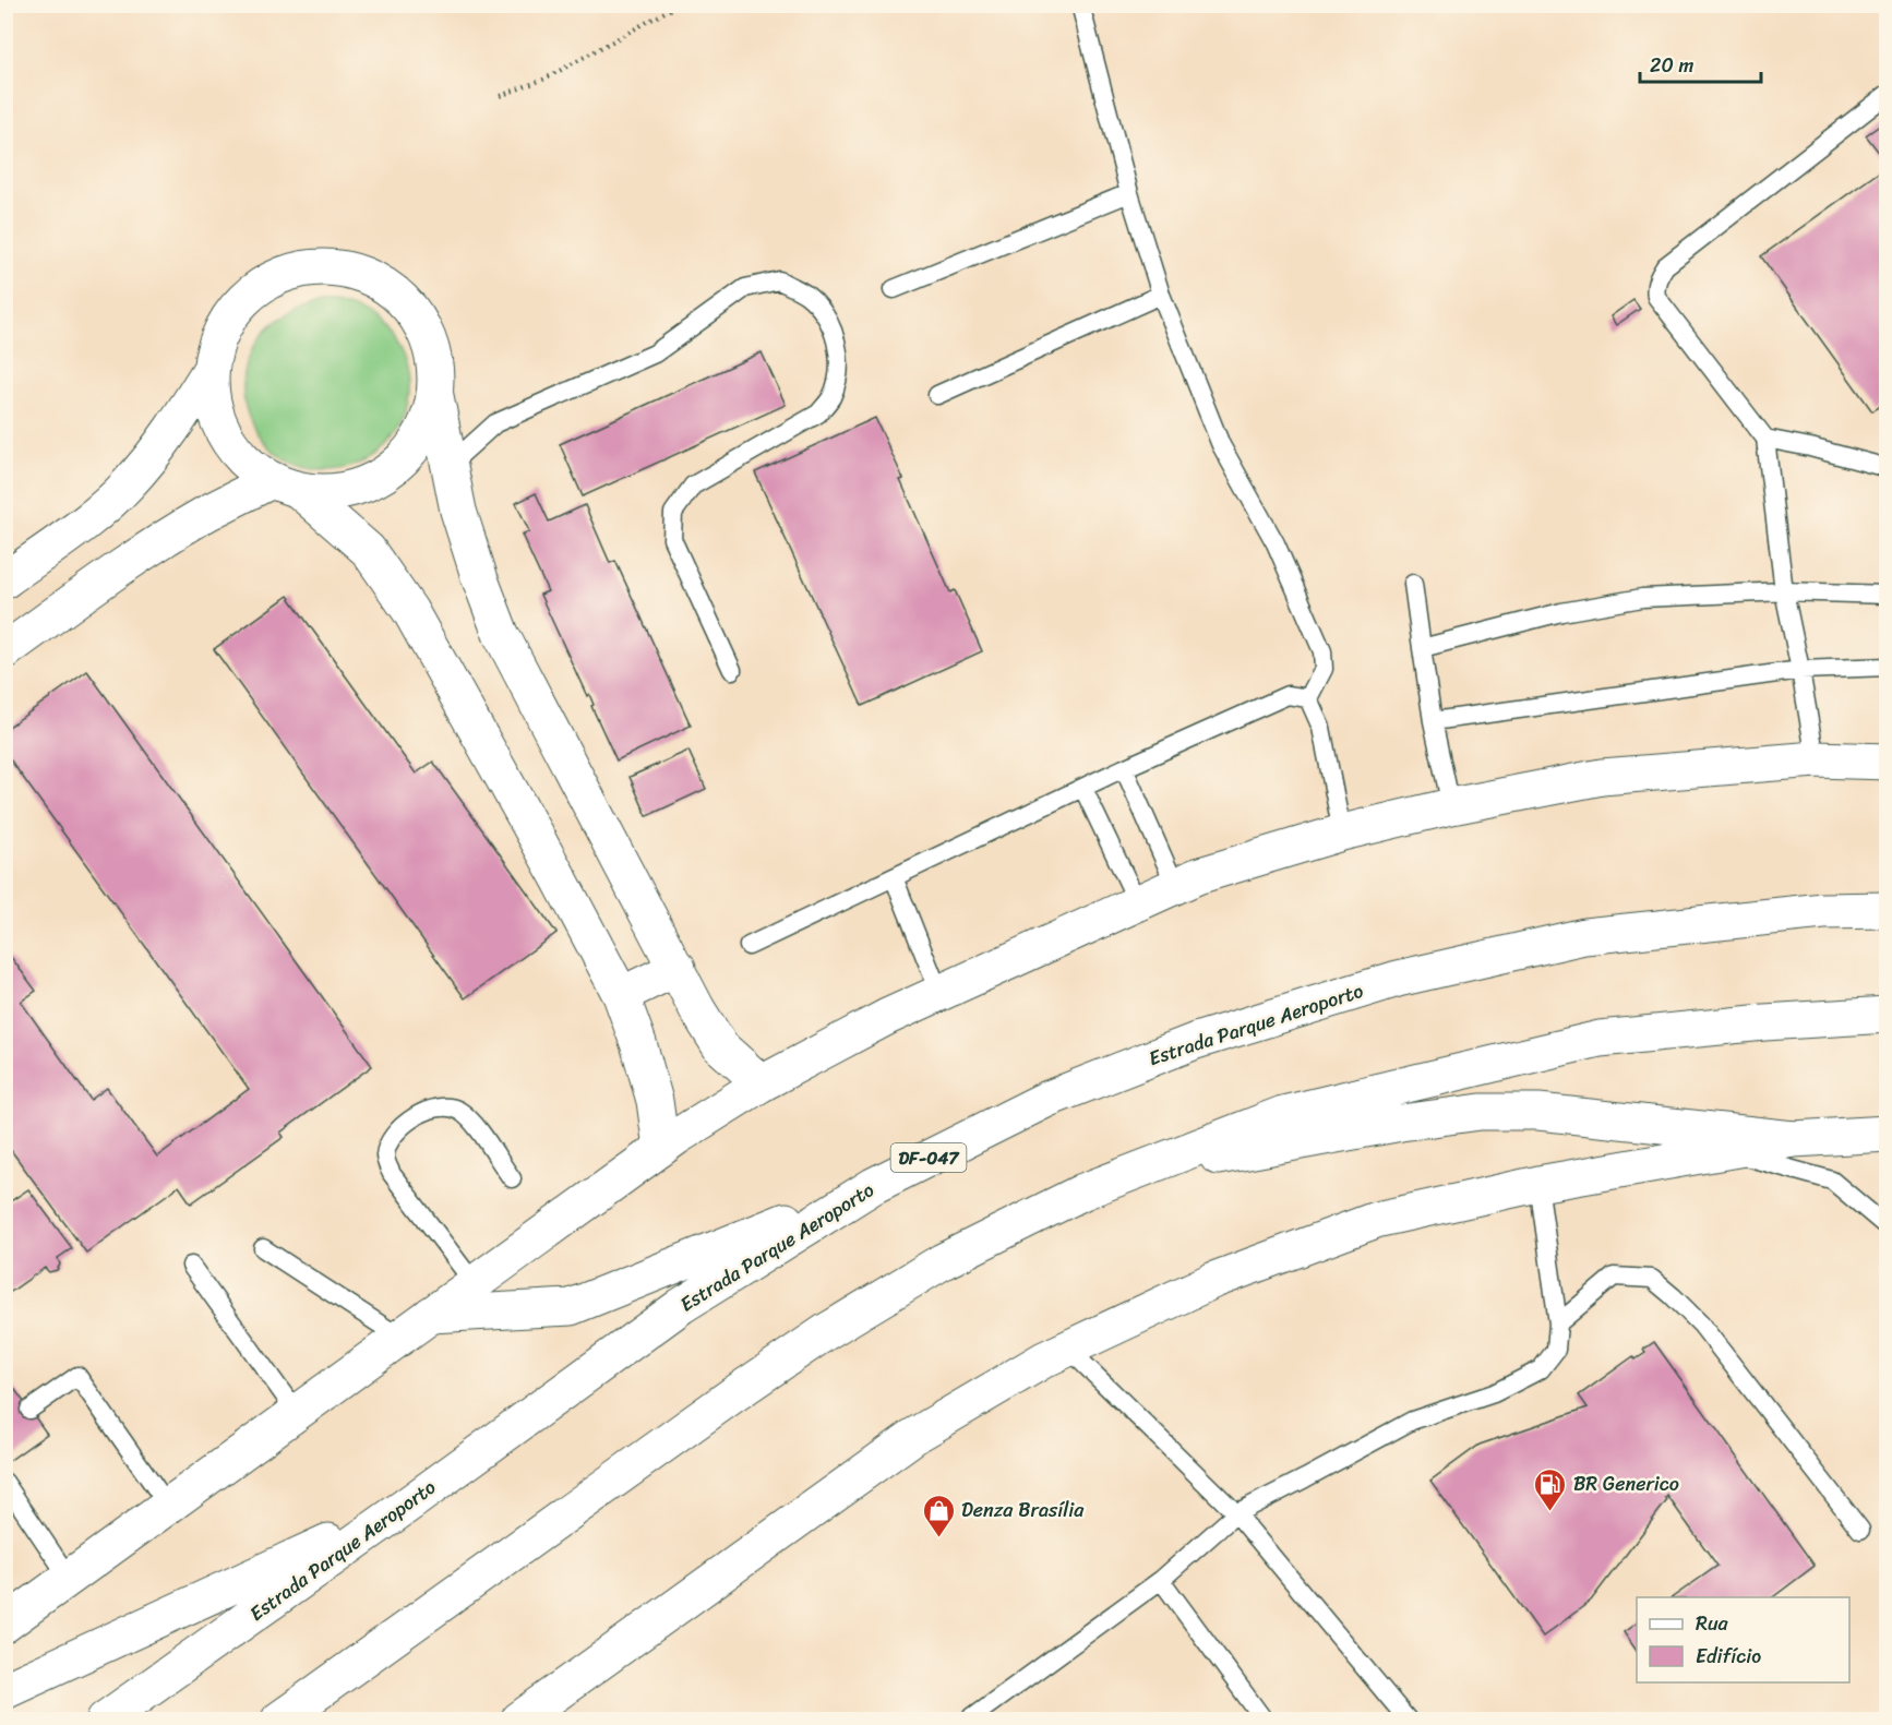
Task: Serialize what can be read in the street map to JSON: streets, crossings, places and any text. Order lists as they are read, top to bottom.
{
  "streets": {
    "street": ["Estrada Parque Aeroporto", "DF-047"]
  },
  "places": {
    "fuel station": ["BR Generico"],
    "shop": ["Denza Brasília"]
  },
  "legend": ["Rua", "Edifício"],
  "scale_bar": "20 m"
}
